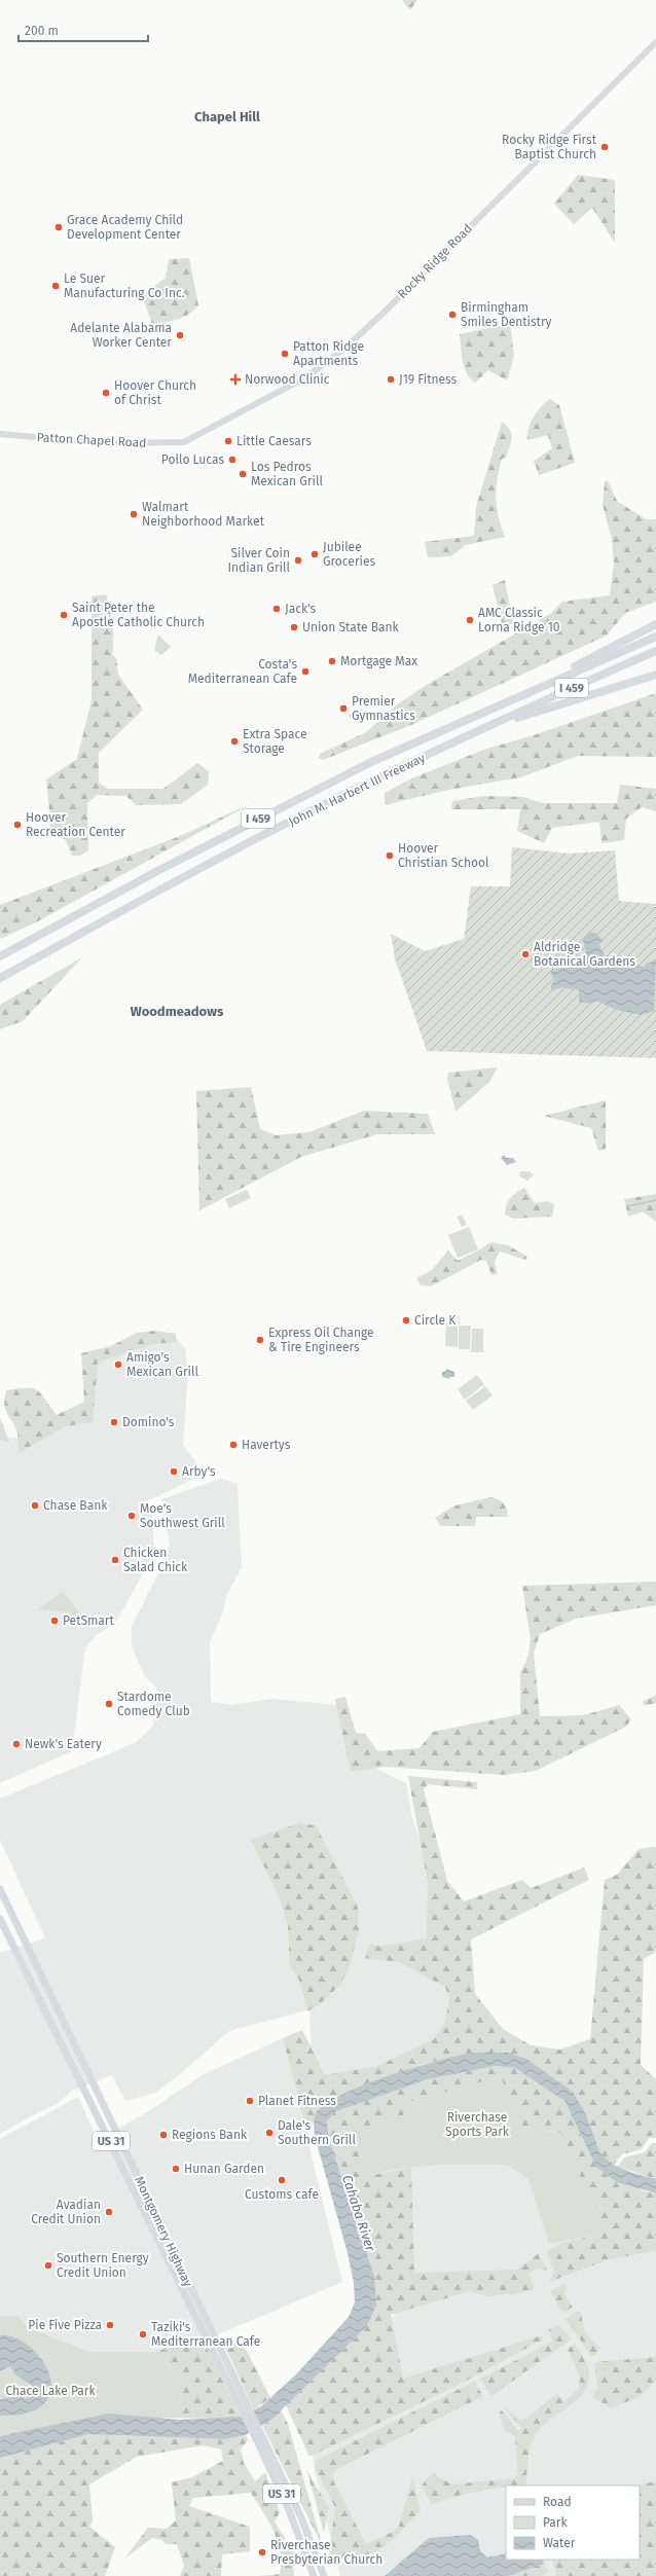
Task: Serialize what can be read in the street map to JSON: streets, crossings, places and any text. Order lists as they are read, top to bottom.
{
  "streets": {
    "highway": ["I 459", "John M. Harbert III Freeway"],
    "main road": [
      "Rocky Ridge Road",
      "Patton Chapel Road",
      "US 31",
      "Montgomery Highway"
    ]
  },
  "crossings": [
    ["Rocky Ridge Road", "Patton Chapel Road"]
  ],
  "districts": ["Chapel Hill", "Woodmeadows"],
  "water": ["Cahaba River"],
  "parks": ["Riverchase Sports Park", "Chace Lake Park"],
  "places": {
    "other": [
      "Rocky Ridge First Baptist Church",
      "Grace Academy Child Development Center",
      "Le Suer Manufacturing Co Inc.",
      "Birmingham Smiles Dentistry",
      "Adelante Alabama Worker Center",
      "Patton Ridge Apartments",
      "J19 Fitness",
      "Hoover Church of Christ",
      "Little Caesars",
      "Pollo Lucas",
      "Los Pedros Mexican Grill",
      "Walmart Neighborhood Market",
      "Jubilee Groceries",
      "Silver Coin Indian Grill",
      "Jack's",
      "Saint Peter the Apostle Catholic Church",
      "AMC Classic Lorna Ridge 10",
      "Union State Bank",
      "Mortgage Max",
      "Costa's Mediterranean Cafe",
      "Premier Gymnastics",
      "Extra Space Storage",
      "Hoover Recreation Center",
      "Hoover Christian School",
      "Aldridge Botanical Gardens",
      "Circle K",
      "Express Oil Change & Tire Engineers",
      "Amigo's Mexican Grill",
      "Domino's",
      "Havertys",
      "Arby's",
      "Chase Bank",
      "Moe's Southwest Grill",
      "Chicken Salad Chick",
      "PetSmart",
      "Stardome Comedy Club",
      "Newk's Eatery",
      "Planet Fitness",
      "Dale's Southern Grill",
      "Regions Bank",
      "Hunan Garden",
      "Customs cafe",
      "Avadian Credit Union",
      "Southern Energy Credit Union",
      "Pie Five Pizza",
      "Taziki's Mediterranean Cafe",
      "Riverchase Presbyterian Church"
    ],
    "health": ["Norwood Clinic"]
  },
  "legend": ["Road", "Park", "Water"],
  "scale_bar": "200 m"
}
